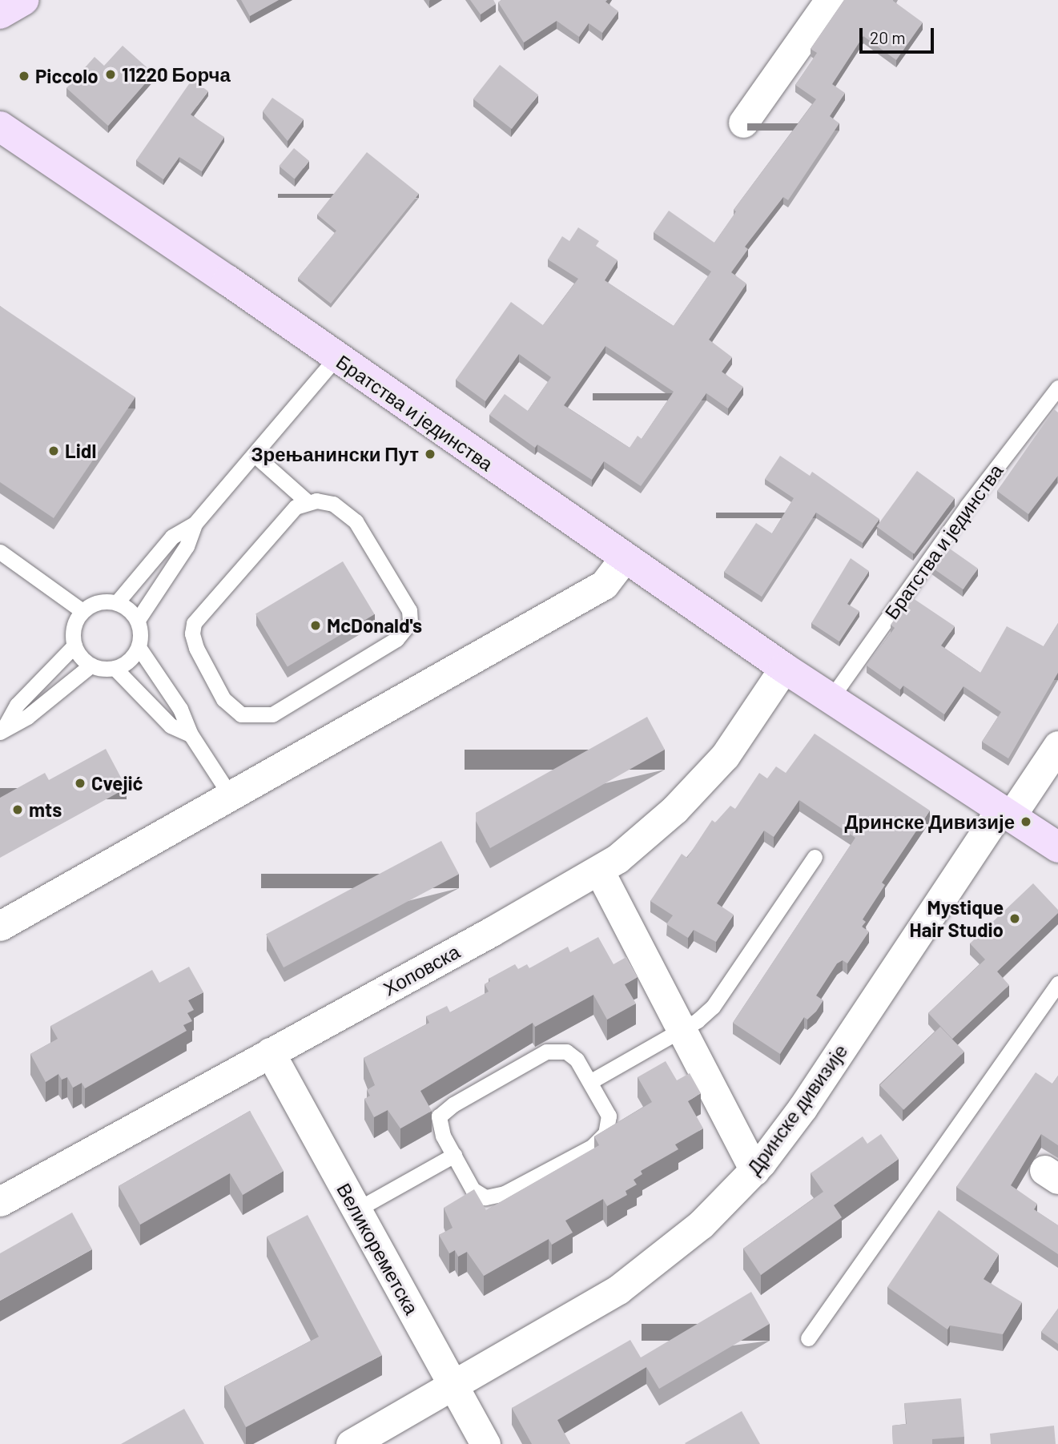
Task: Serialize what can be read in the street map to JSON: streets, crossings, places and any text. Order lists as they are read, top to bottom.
{
  "streets": {
    "street": [
      "Братства и јединства",
      "Хоповска",
      "Дринске дивизије",
      "Великореметска"
    ]
  },
  "crossings": [
    ["Братства и јединства", "Хоповска"],
    ["Братства и јединства", "Дринске дивизије"],
    ["Хоповска", "Великореметска"],
    ["Дринске дивизије", "Великореметска"]
  ],
  "places": [
    "11220 Борча",
    "Piccolo",
    "Lidl",
    "Зрењанински Пут",
    "McDonald's",
    "Cvejić",
    "mts",
    "Дринске Дивизије",
    "Mystique Hair Studio"
  ],
  "scale_bar": "20 m"
}
